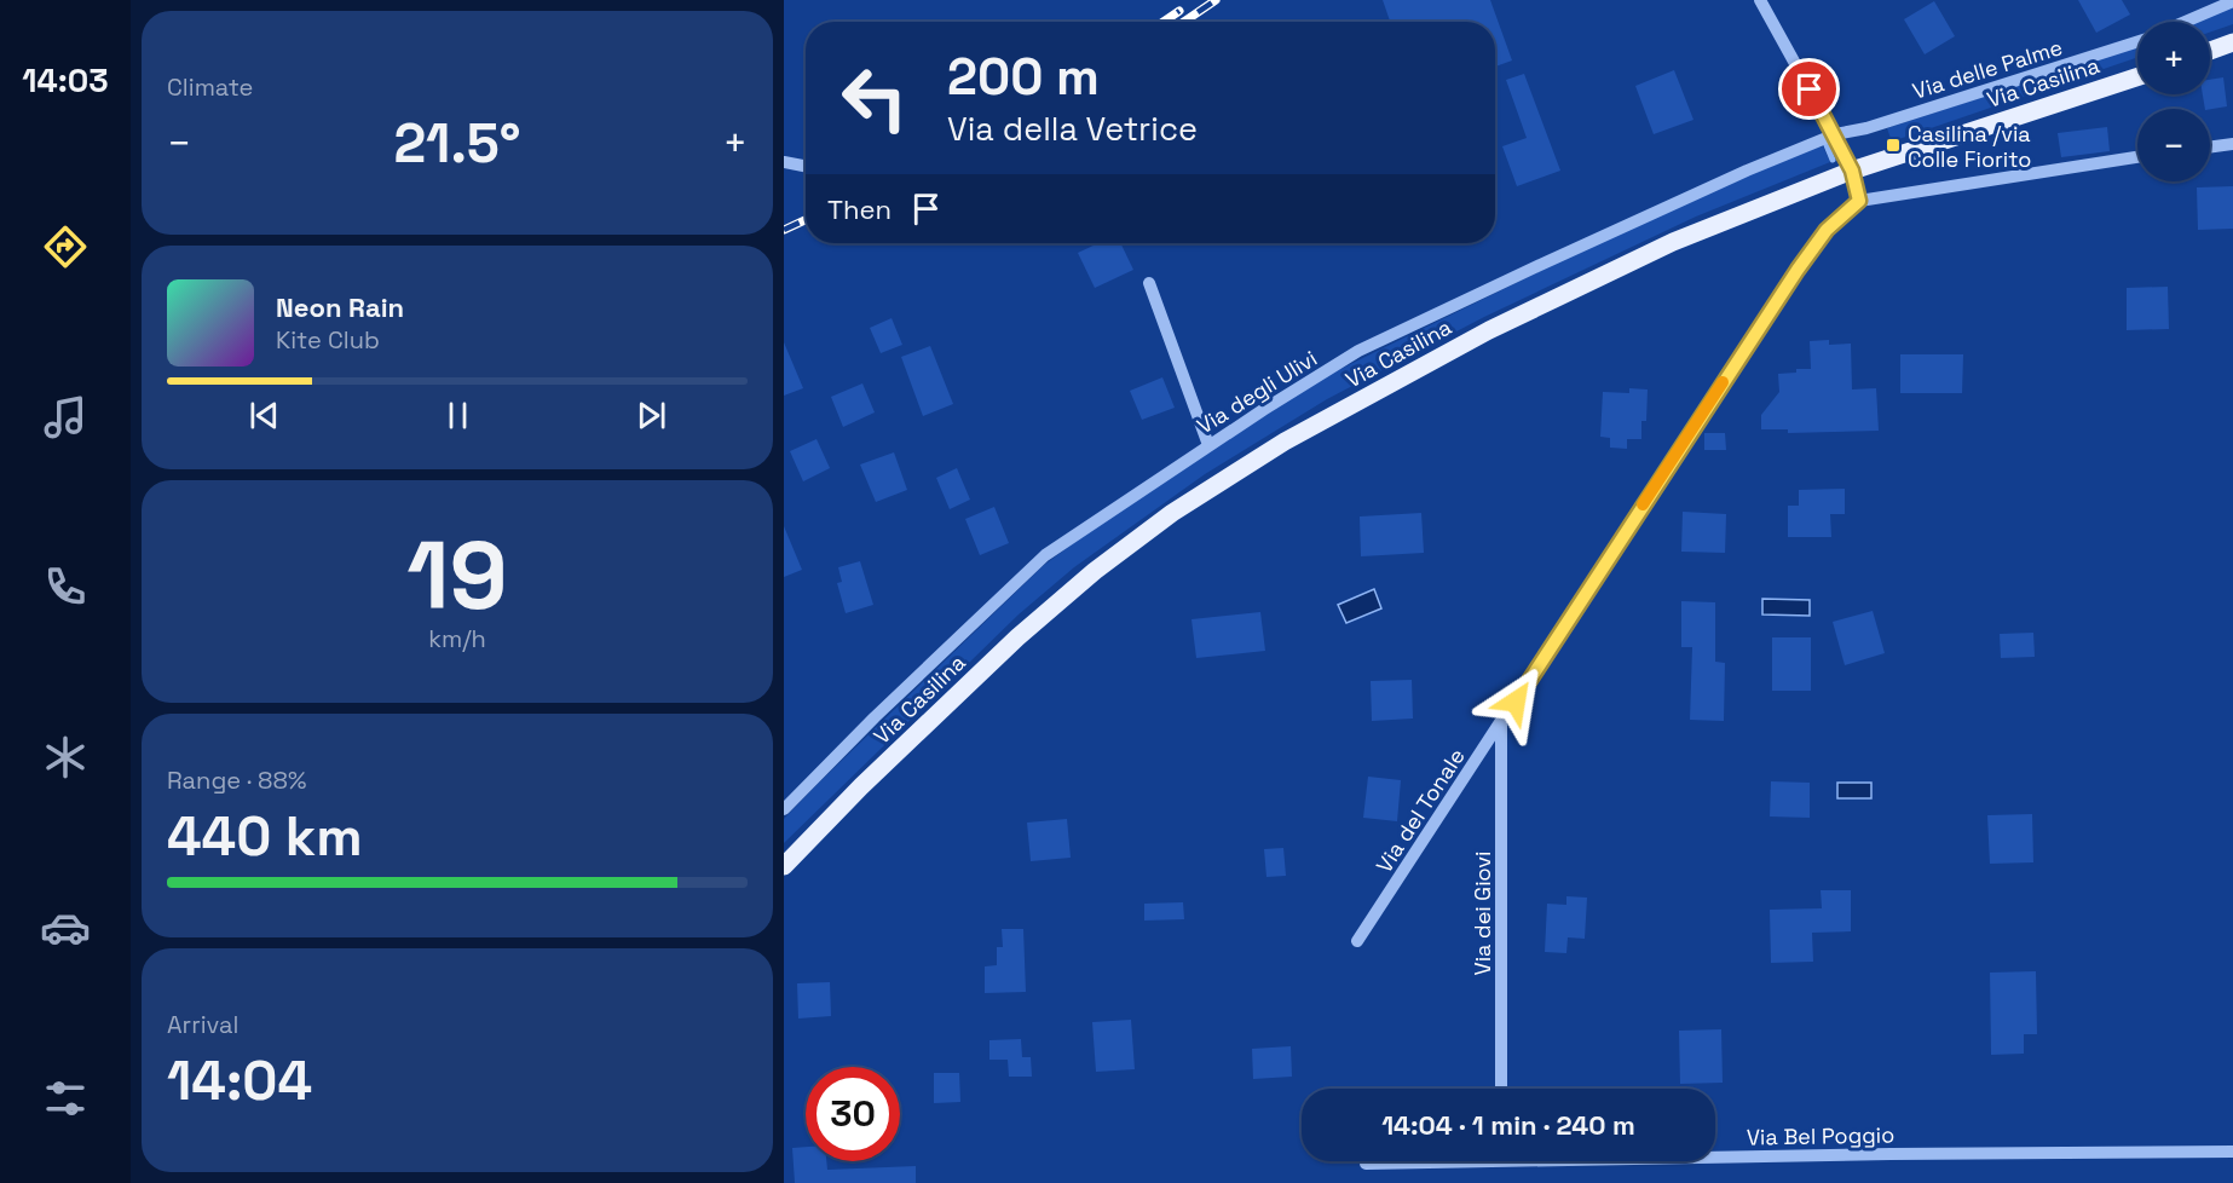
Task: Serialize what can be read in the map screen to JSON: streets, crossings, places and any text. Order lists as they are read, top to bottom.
{
  "streets": {
    "main road": ["Via Casilina"],
    "street": [
      "Via delle Palme",
      "Via degli Ulivi",
      "Via del Tonale",
      "Via dei Giovi",
      "Via Bel Poggio"
    ]
  },
  "crossings": [
    ["Via delle Palme", "Via degli Ulivi"],
    ["Via del Tonale", "Via dei Giovi"]
  ],
  "places": {
    "transit": ["Casilina /via Colle Fiorito"]
  },
  "page": {
    "tabs": "14:03",
    "tile": [
      "Climate",
      ["19", "km/h"],
      ["Range · 88%", "440 km"],
      ["Arrival", "14:04"]
    ],
    "map_buttons": ["+", "−"],
    "turn": ["200 m", "Via della Vetrice"],
    "heat": ["−", "21.5°", "+"],
    "then": "Then",
    "song": ["Neon Rain", "Kite Club"],
    "limit": "30",
    "trip": "14:04 · 1 min · 240 m"
  }
}
